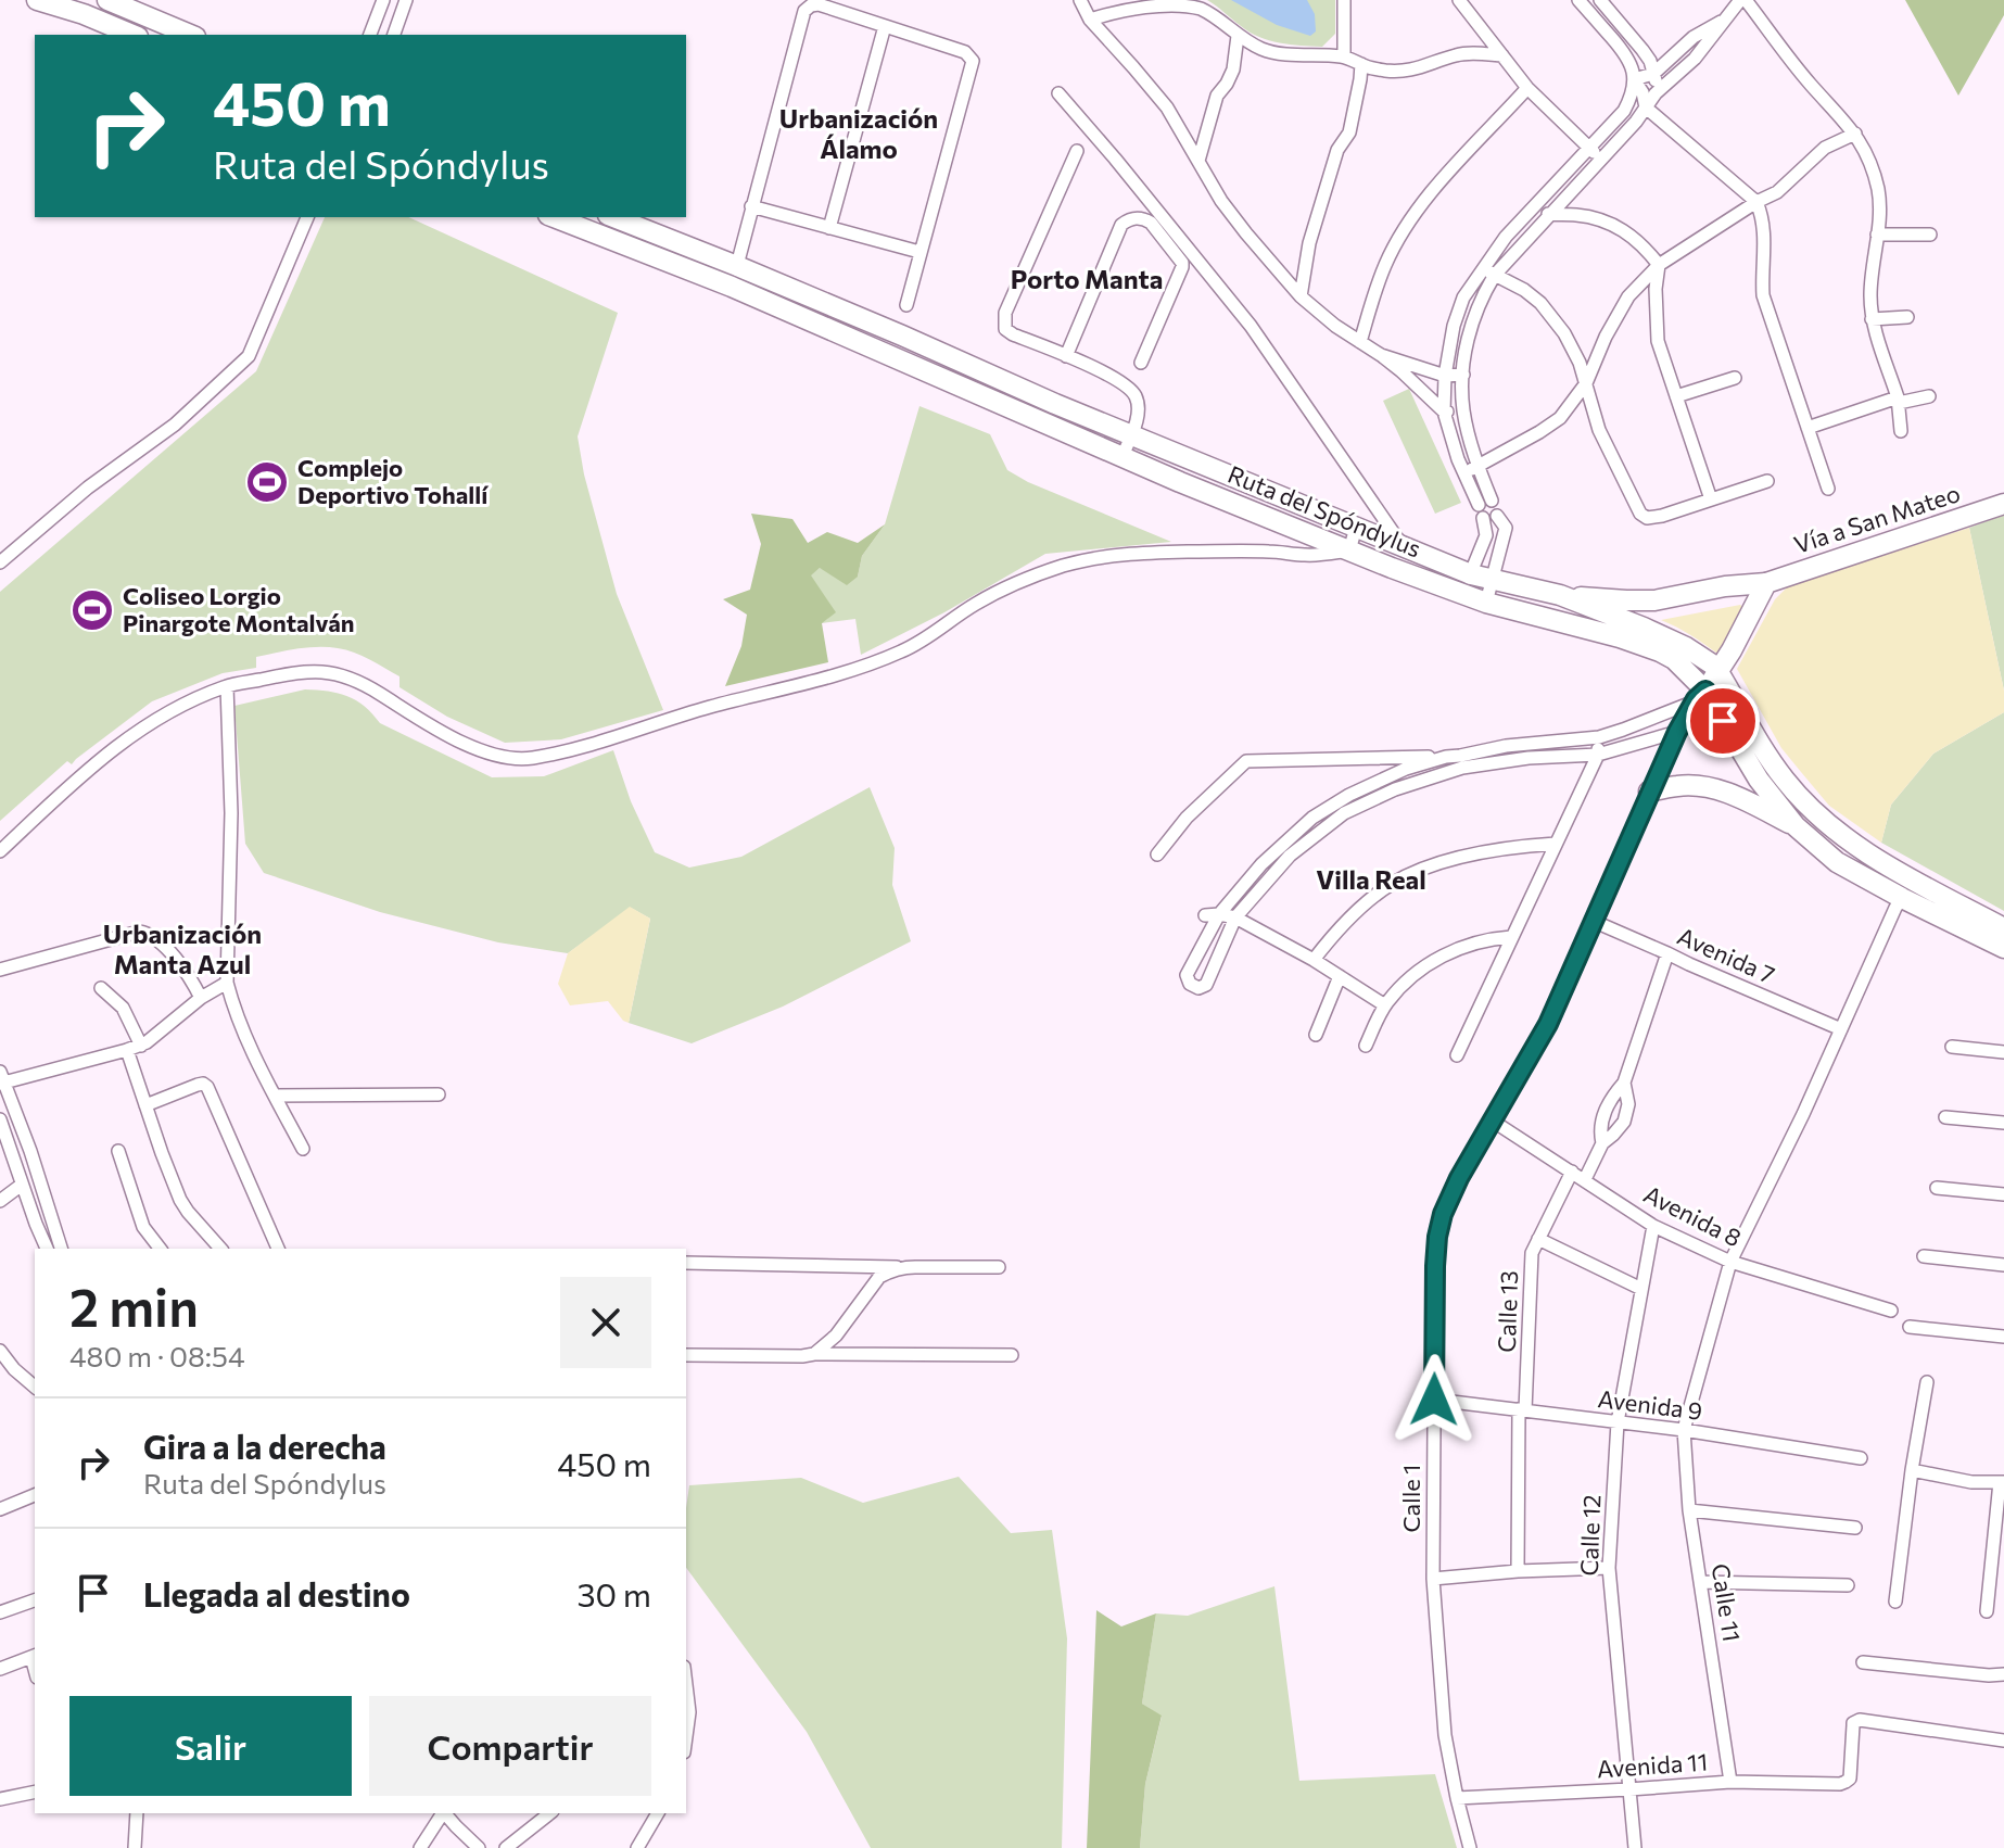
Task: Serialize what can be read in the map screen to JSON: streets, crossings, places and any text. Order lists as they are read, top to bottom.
{
  "streets": {
    "main road": ["Ruta del Spóndylus", "Vía a San Mateo"],
    "street": [
      "Avenida 7",
      "Avenida 8",
      "Calle 13",
      "Avenida 9",
      "Calle 1",
      "Calle 12",
      "Calle 11",
      "Avenida 11"
    ]
  },
  "crossings": [
    ["Ruta del Spóndylus", "Vía a San Mateo"],
    ["Ruta del Spóndylus", "Calle 1"],
    ["Ruta del Spóndylus", "Calle 11"],
    ["Avenida 7", "Calle 1"],
    ["Avenida 7", "Calle 11"],
    ["Avenida 8", "Calle 13"],
    ["Avenida 8", "Calle 1"],
    ["Avenida 8", "Calle 12"],
    ["Avenida 8", "Calle 11"],
    ["Calle 13", "Avenida 9"],
    ["Avenida 9", "Calle 1"],
    ["Avenida 9", "Calle 12"],
    ["Avenida 9", "Calle 11"],
    ["Calle 1", "Avenida 11"],
    ["Calle 12", "Avenida 11"],
    ["Calle 11", "Avenida 11"]
  ],
  "districts": [
    "Urbanización Álamo",
    "Porto Manta",
    "Villa Real",
    "Urbanización Manta Azul"
  ],
  "places": {
    "sports": ["Complejo Deportivo Tohallí", "Coliseo Lorgio Pinargote Montalván"]
  },
  "page": {
    "turn": ["450 m", "Ruta del Spóndylus"],
    "heading": ["2 min", "480 m · 08:54"],
    "list": [
      {
        "name": "Gira a la derecha",
        "note": "Ruta del Spóndylus",
        "value": "450 m"
      },
      {
        "name": "Llegada al destino",
        "value": "30 m"
      }
    ],
    "buttons": ["Salir", "Compartir"]
  }
}
